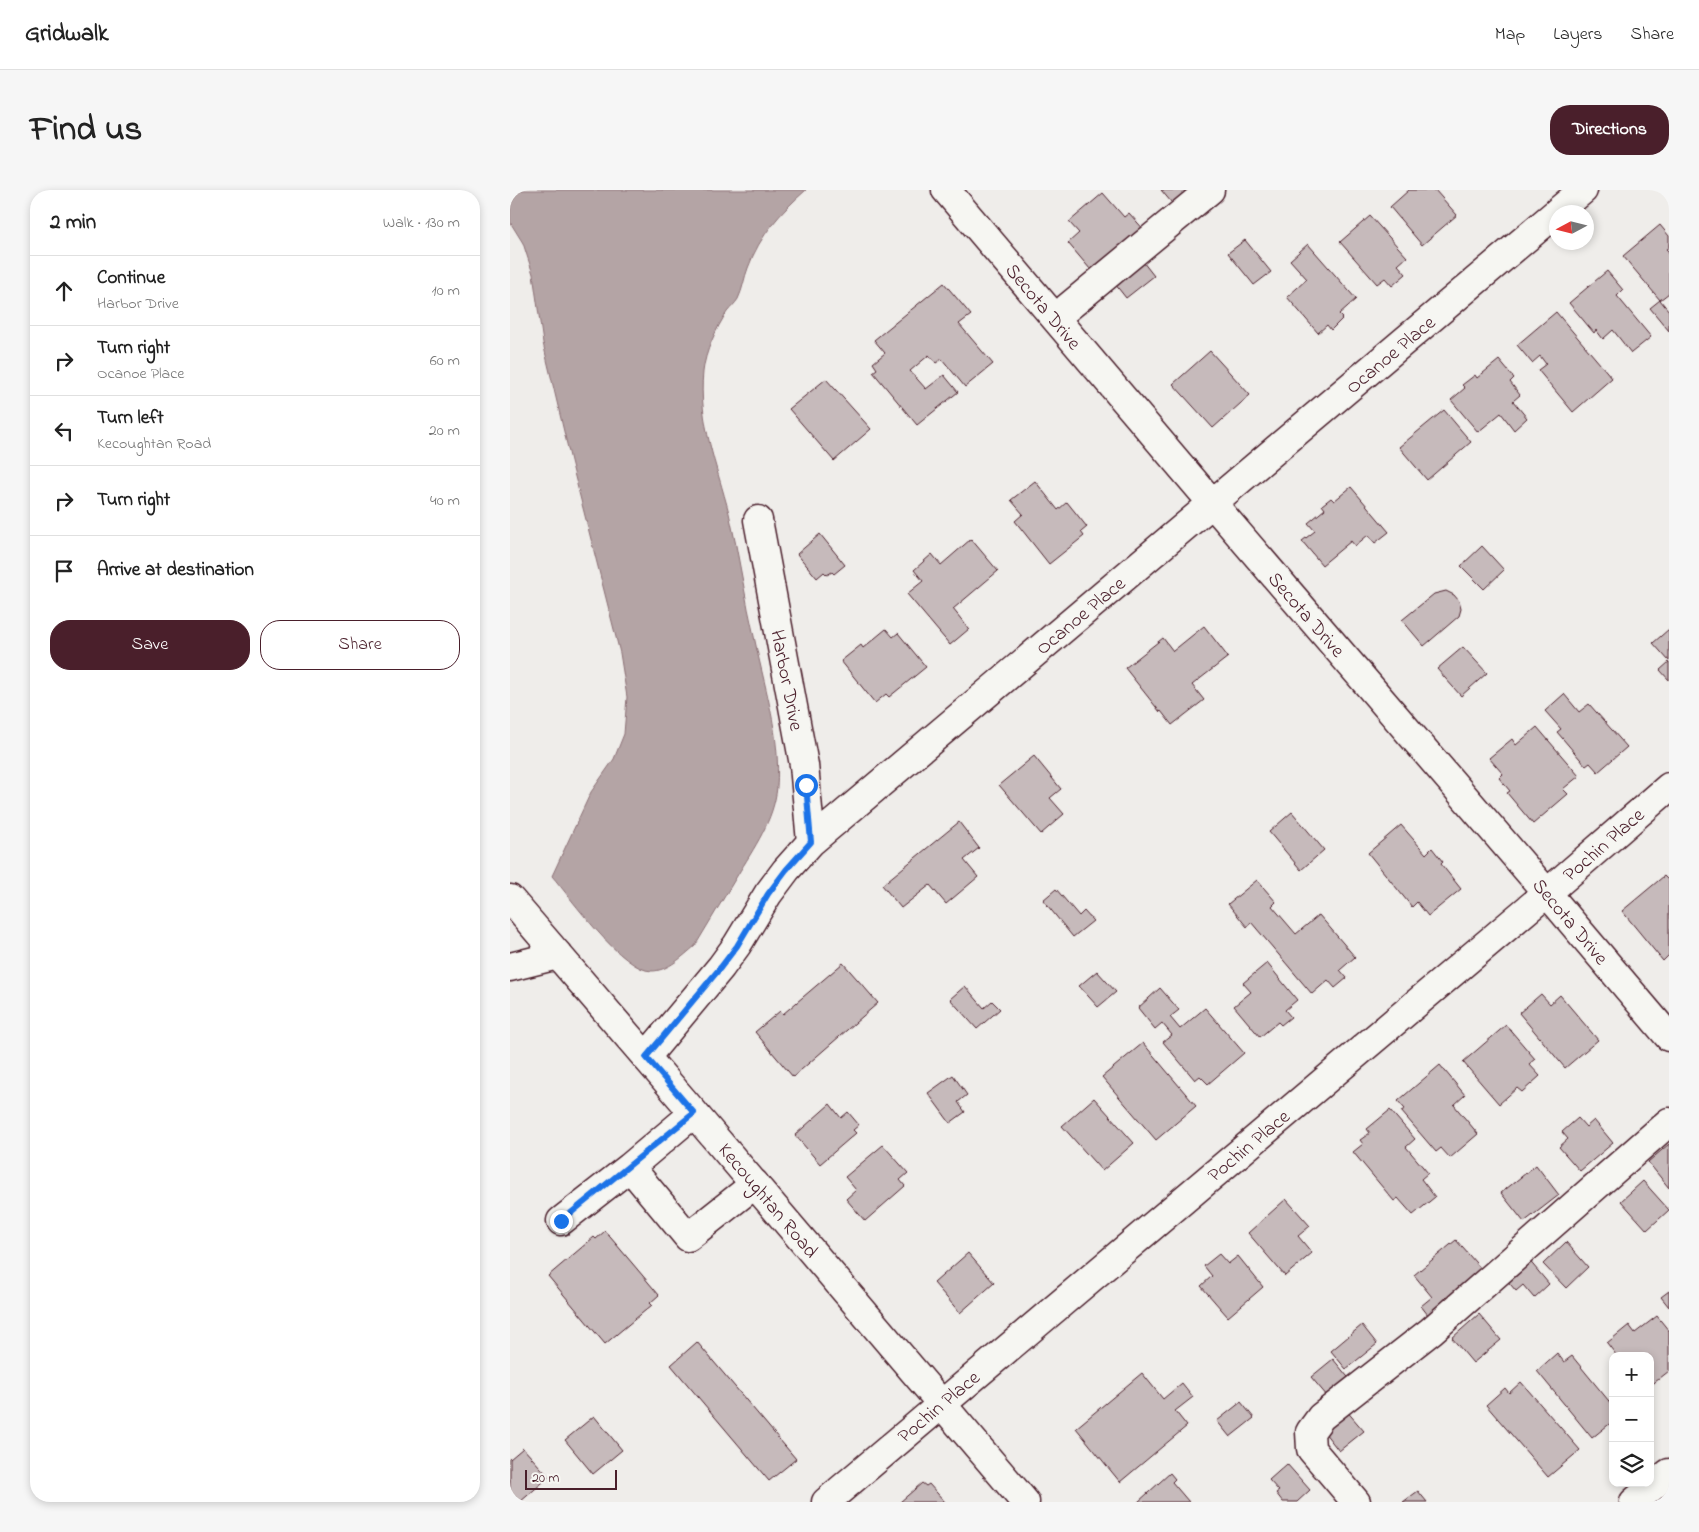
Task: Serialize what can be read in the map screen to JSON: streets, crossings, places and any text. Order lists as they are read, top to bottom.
{
  "streets": {
    "street": [
      "Secota Drive",
      "Ocanoe Place",
      "Harbor Drive",
      "Pochin Place",
      "Kecoughtan Road"
    ]
  },
  "crossings": [
    ["Secota Drive", "Ocanoe Place"],
    ["Secota Drive", "Pochin Place"],
    ["Ocanoe Place", "Harbor Drive"],
    ["Ocanoe Place", "Kecoughtan Road"],
    ["Pochin Place", "Kecoughtan Road"]
  ],
  "scale_bar": "20 m",
  "north": "left",
  "page": {
    "header": "Gridwalk",
    "nav": ["Map", "Layers", "Share"],
    "title": "Find us",
    "buttons": [
      "Directions",
      ["Save", "Share"]
    ],
    "heading": ["2 min", "Walk · 130 m"],
    "list": [
      ["Continue", "Harbor Drive", "10 m"],
      ["Turn right", "Ocanoe Place", "60 m"],
      ["Turn left", "Kecoughtan Road", "20 m"],
      ["Turn right", "40 m"],
      "Arrive at destination"
    ],
    "map_buttons": ["+", "−"],
    "scale": "20 m"
  }
}
